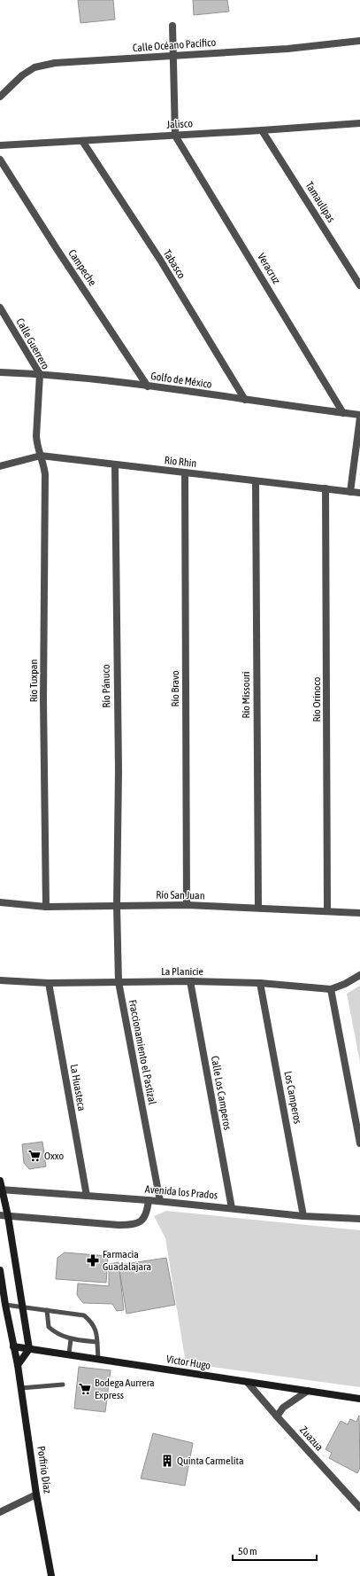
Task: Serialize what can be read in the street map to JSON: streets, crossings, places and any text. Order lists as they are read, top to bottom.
{
  "streets": {
    "street": [
      "Calle Océano Pacífico",
      "Jalisco",
      "Tamaulipas",
      "Tabasco",
      "Campeche",
      "Veracruz",
      "Calle Guerrero",
      "Golfo de México",
      "Río Rhin",
      "Río Tuxpan",
      "Río Pánuco",
      "Río Bravo",
      "Río Missouri",
      "Río Orinoco",
      "Río San Juan",
      "La Planicie",
      "Fraccionamiento el Pastizal",
      "La Huasteca",
      "Calle Los Camperos",
      "Los Camperos",
      "Avenida los Prados",
      "Victor Hugo",
      "Zuazua",
      "Porfirio Díaz"
    ]
  },
  "crossings": [
    ["Jalisco", "Tamaulipas"],
    ["Jalisco", "Tabasco"],
    ["Jalisco", "Veracruz"],
    ["Tabasco", "Golfo de México"],
    ["Campeche", "Golfo de México"],
    ["Veracruz", "Golfo de México"],
    ["Calle Guerrero", "Golfo de México"],
    ["Calle Guerrero", "Río Rhin"],
    ["Calle Guerrero", "Río Tuxpan"],
    ["Río Rhin", "Río Tuxpan"],
    ["Río Rhin", "Río Pánuco"],
    ["Río Rhin", "Río Bravo"],
    ["Río Rhin", "Río Missouri"],
    ["Río Rhin", "Río Orinoco"],
    ["Río Tuxpan", "Río San Juan"],
    ["Río Pánuco", "Río San Juan"],
    ["Río Pánuco", "Fraccionamiento el Pastizal"],
    ["Río Bravo", "Río San Juan"],
    ["Río Missouri", "Río San Juan"],
    ["Río Orinoco", "Río San Juan"],
    ["Río San Juan", "Fraccionamiento el Pastizal"],
    ["La Planicie", "Fraccionamiento el Pastizal"],
    ["La Planicie", "La Huasteca"],
    ["La Planicie", "Calle Los Camperos"],
    ["La Planicie", "Los Camperos"],
    ["Fraccionamiento el Pastizal", "Avenida los Prados"],
    ["La Huasteca", "Avenida los Prados"],
    ["Calle Los Camperos", "Avenida los Prados"],
    ["Los Camperos", "Avenida los Prados"],
    ["Victor Hugo", "Zuazua"],
    ["Victor Hugo", "Porfirio Díaz"]
  ],
  "places": {
    "supermarket": ["Oxxo", "Bodega Aurrera Express"],
    "pharmacy": ["Farmacia Guadalajara"],
    "building": ["Quinta Carmelita"]
  },
  "scale_bar": "50 m"
}
